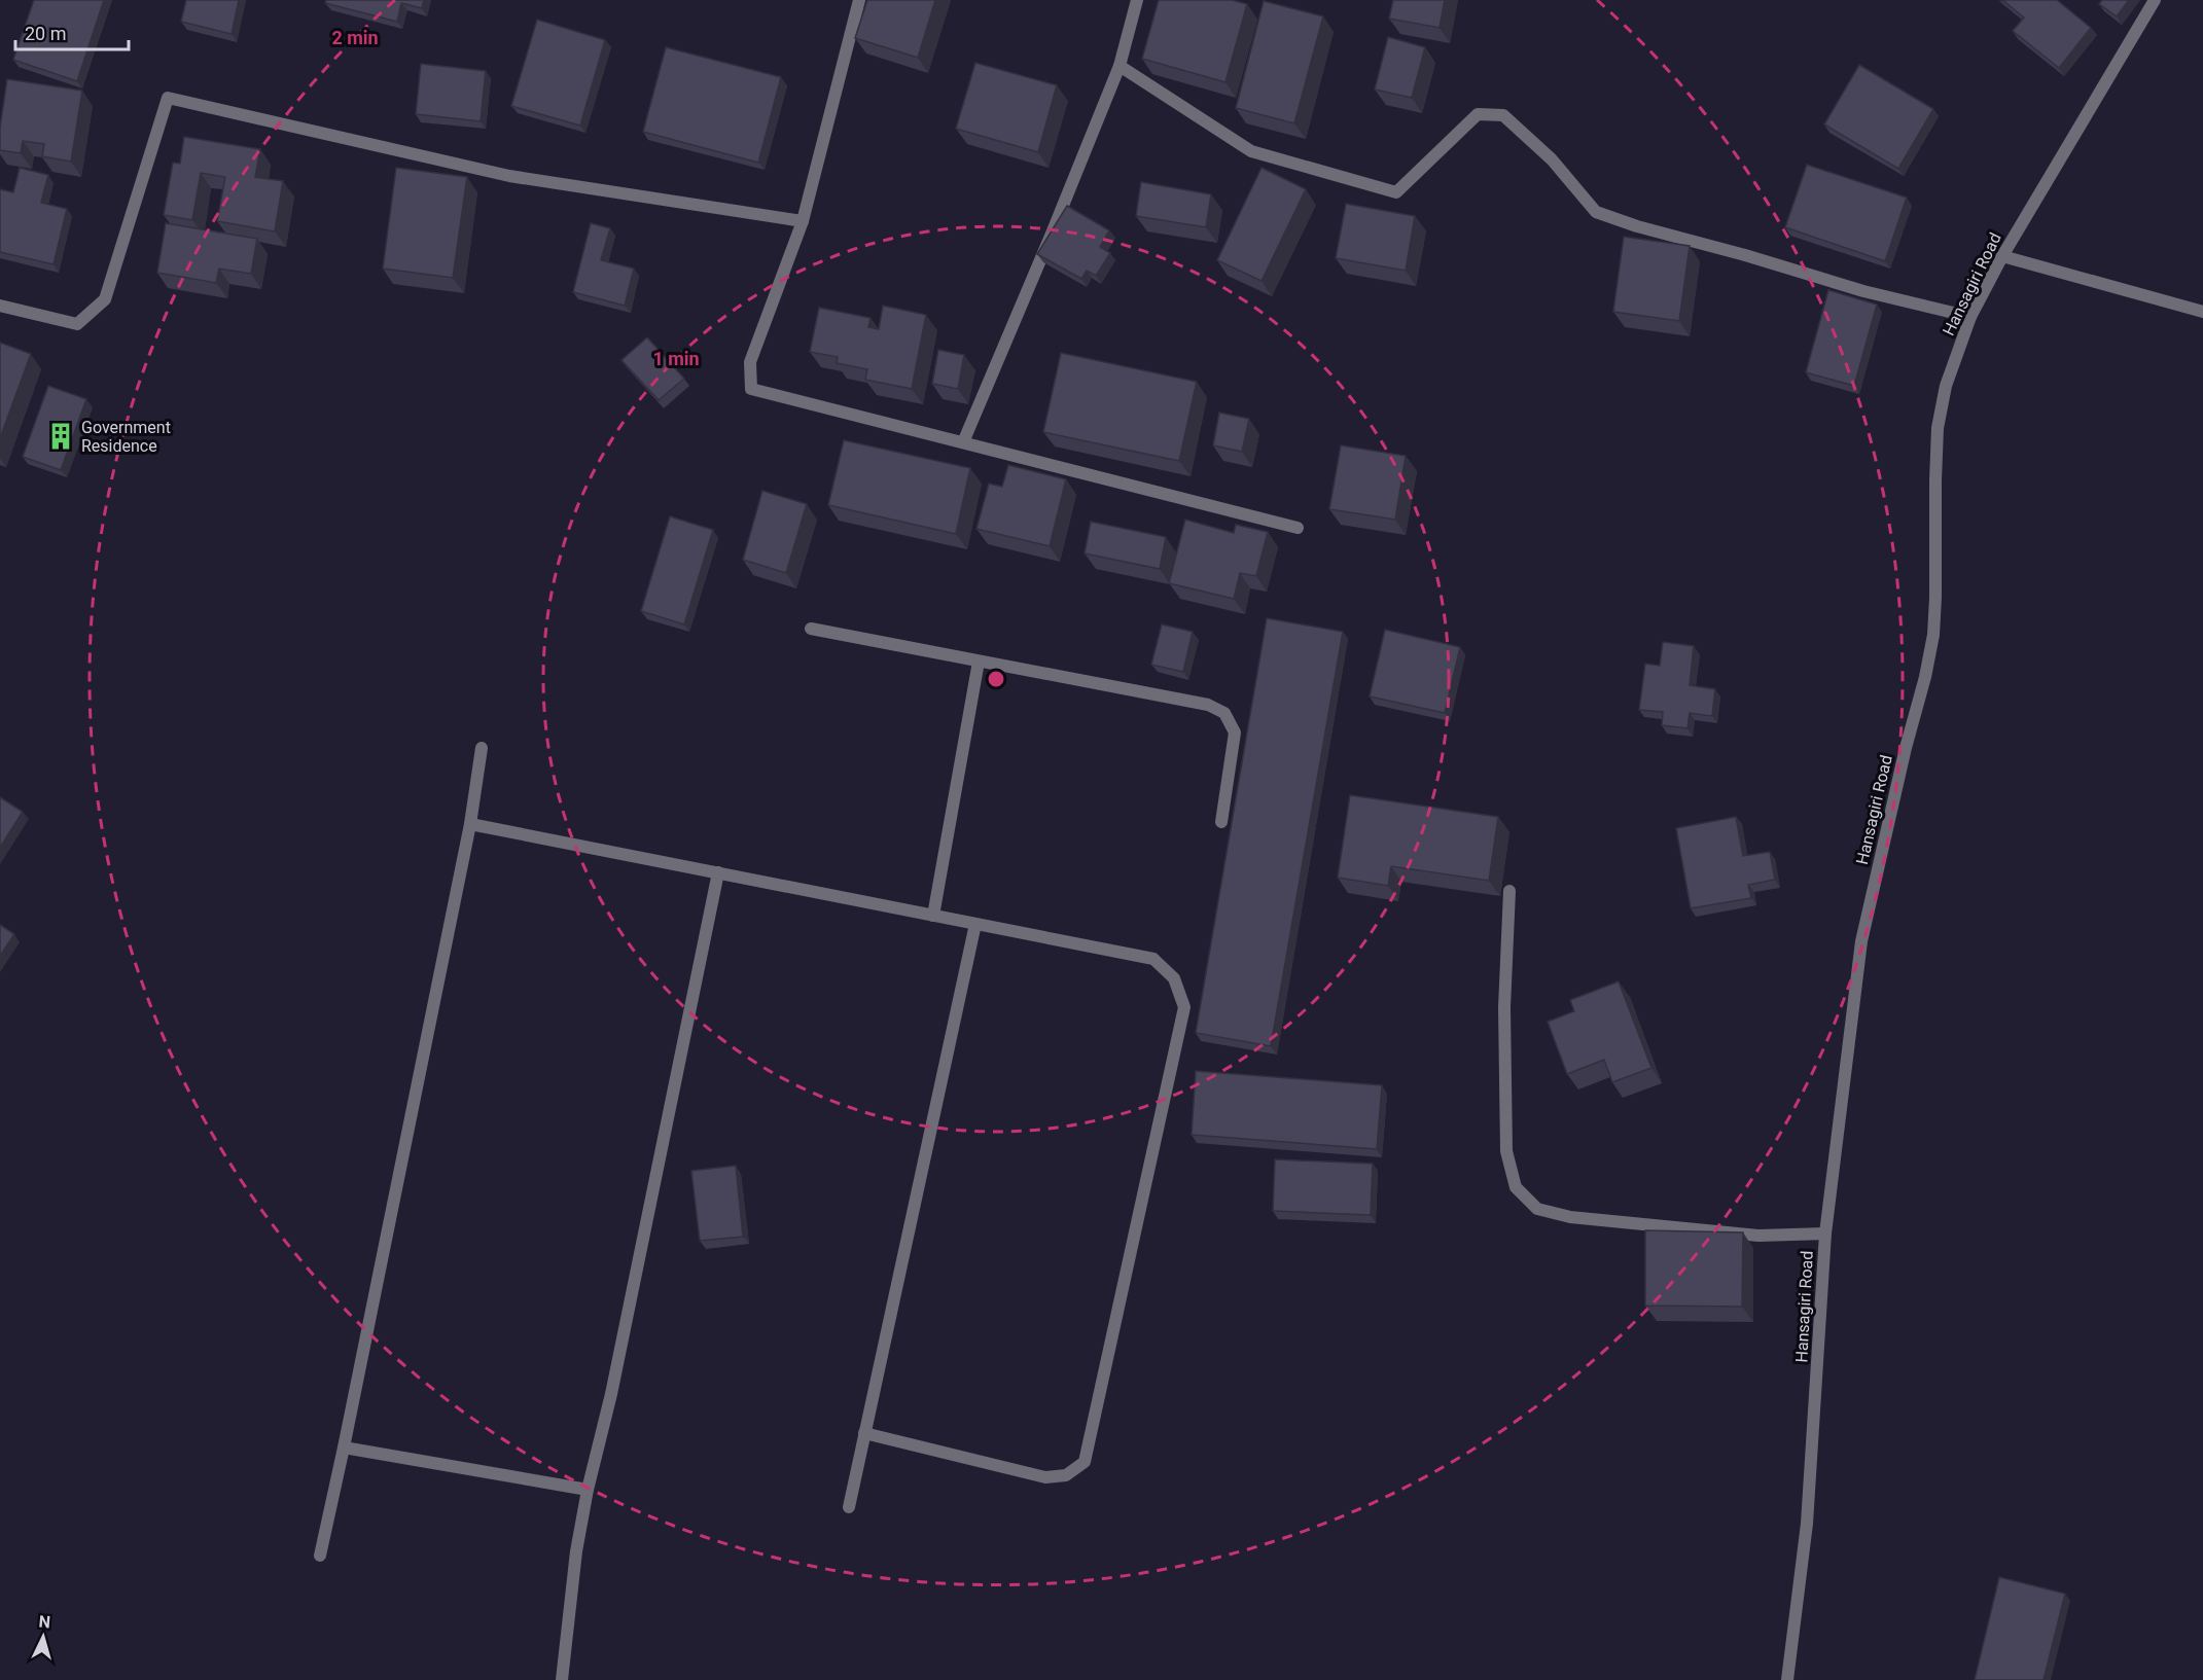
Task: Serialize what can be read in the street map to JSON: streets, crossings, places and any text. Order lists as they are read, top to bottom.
{
  "streets": {
    "street": ["Hansagiri Road"]
  },
  "places": {
    "building": ["Government Residence"]
  },
  "scale_bar": "20 m",
  "north": "top",
  "rings": ["2 min", "1 min"]
}
